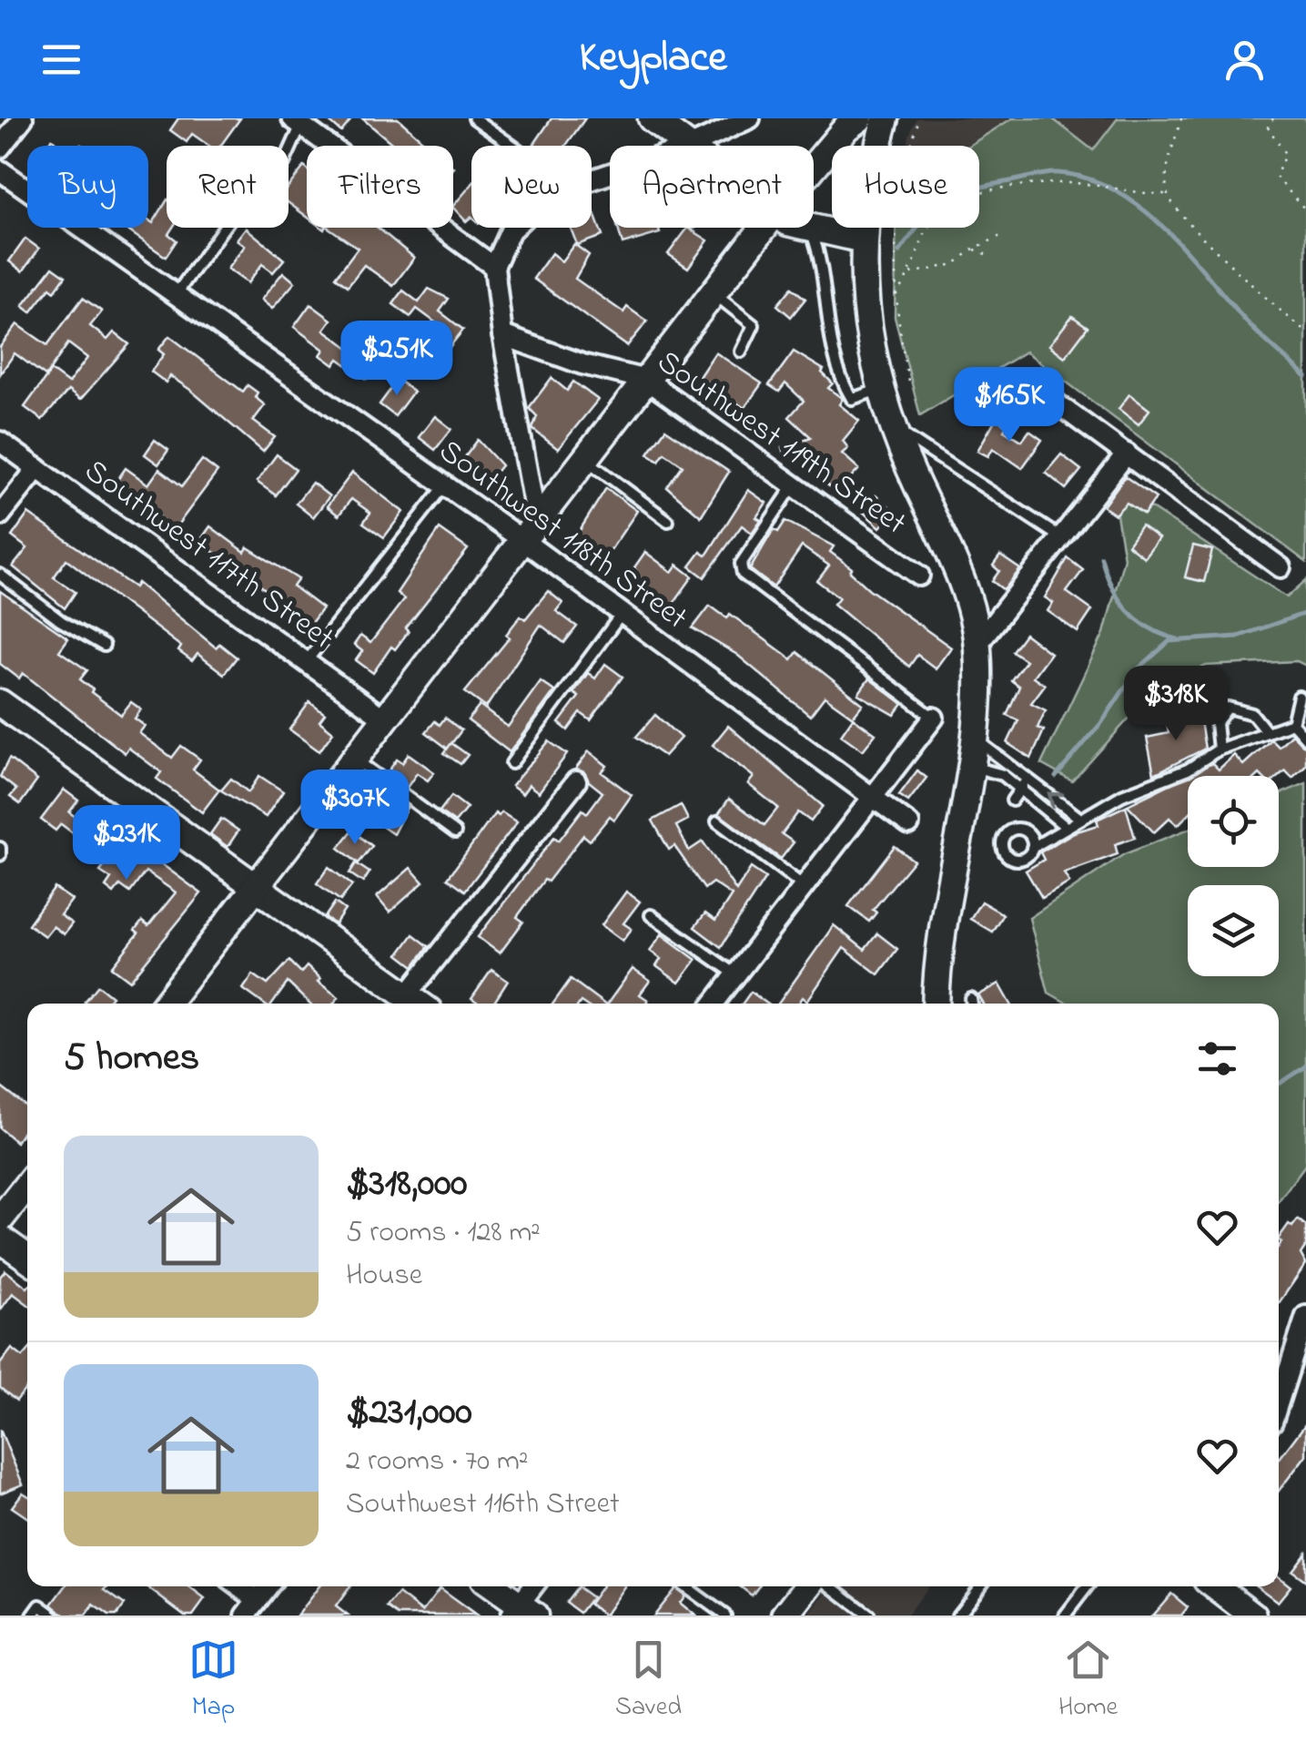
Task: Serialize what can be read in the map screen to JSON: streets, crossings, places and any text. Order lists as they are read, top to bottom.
{
  "streets": {
    "street": ["Southwest 119th Street", "Southwest 118th Street", "Southwest 117th Street"]
  },
  "page": {
    "header": "Keyplace",
    "chip": [
      "Buy",
      "Rent",
      "Filters",
      "New",
      "Apartment",
      "House"
    ],
    "price": [
      "$251K",
      "$165K",
      "$318K",
      "$307K",
      "$231K"
    ],
    "heading": "5 homes",
    "list": [
      {
        "name": "$318,000",
        "note": "5 rooms · 128 m² · House"
      },
      {
        "name": "$231,000",
        "note": "2 rooms · 70 m² · Southwest 116th Street"
      }
    ],
    "tabs": ["Map", "Saved", "Home"]
  }
}
